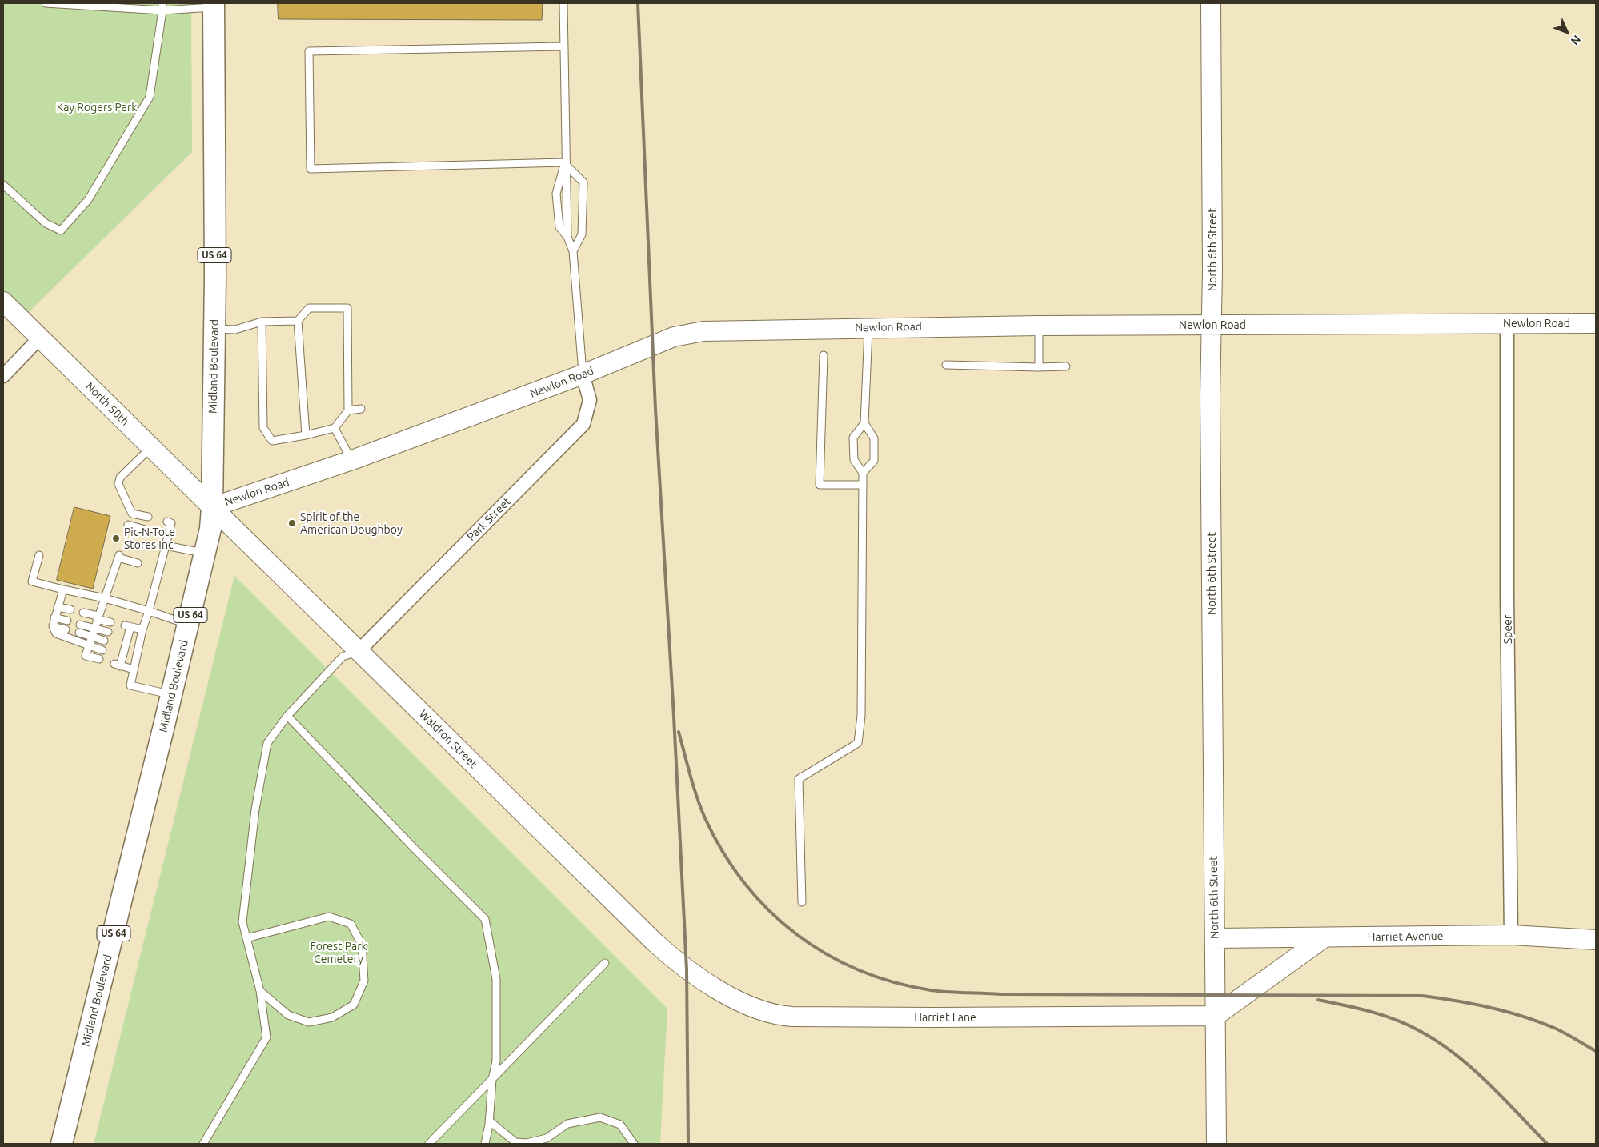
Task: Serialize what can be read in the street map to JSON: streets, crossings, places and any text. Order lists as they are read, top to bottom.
{
  "streets": {
    "main road": ["US 64", "Midland Boulevard"],
    "street": [
      "North 6th Street",
      "Newlon Road",
      "North 50th",
      "Park Street",
      "Speer",
      "Waldron Street",
      "Harriet Avenue",
      "Harriet Lane"
    ]
  },
  "crossings": [
    ["North 6th Street", "Newlon Road"],
    ["North 6th Street", "Harriet Avenue"],
    ["North 6th Street", "Harriet Lane"],
    ["Newlon Road", "Midland Boulevard"],
    ["Newlon Road", "North 50th"],
    ["Newlon Road", "Park Street"],
    ["Newlon Road", "Speer"],
    ["Newlon Road", "Waldron Street"],
    ["Midland Boulevard", "North 50th"],
    ["Midland Boulevard", "Waldron Street"],
    ["North 50th", "Waldron Street"],
    ["Park Street", "Waldron Street"],
    ["Speer", "Harriet Avenue"],
    ["Waldron Street", "Harriet Lane"]
  ],
  "parks": ["Kay Rogers Park", "Forest Park Cemetery"],
  "places": ["Spirit of the American Doughboy", "Pic-N-Tote Stores Inc"],
  "north": "bottom right"
}
